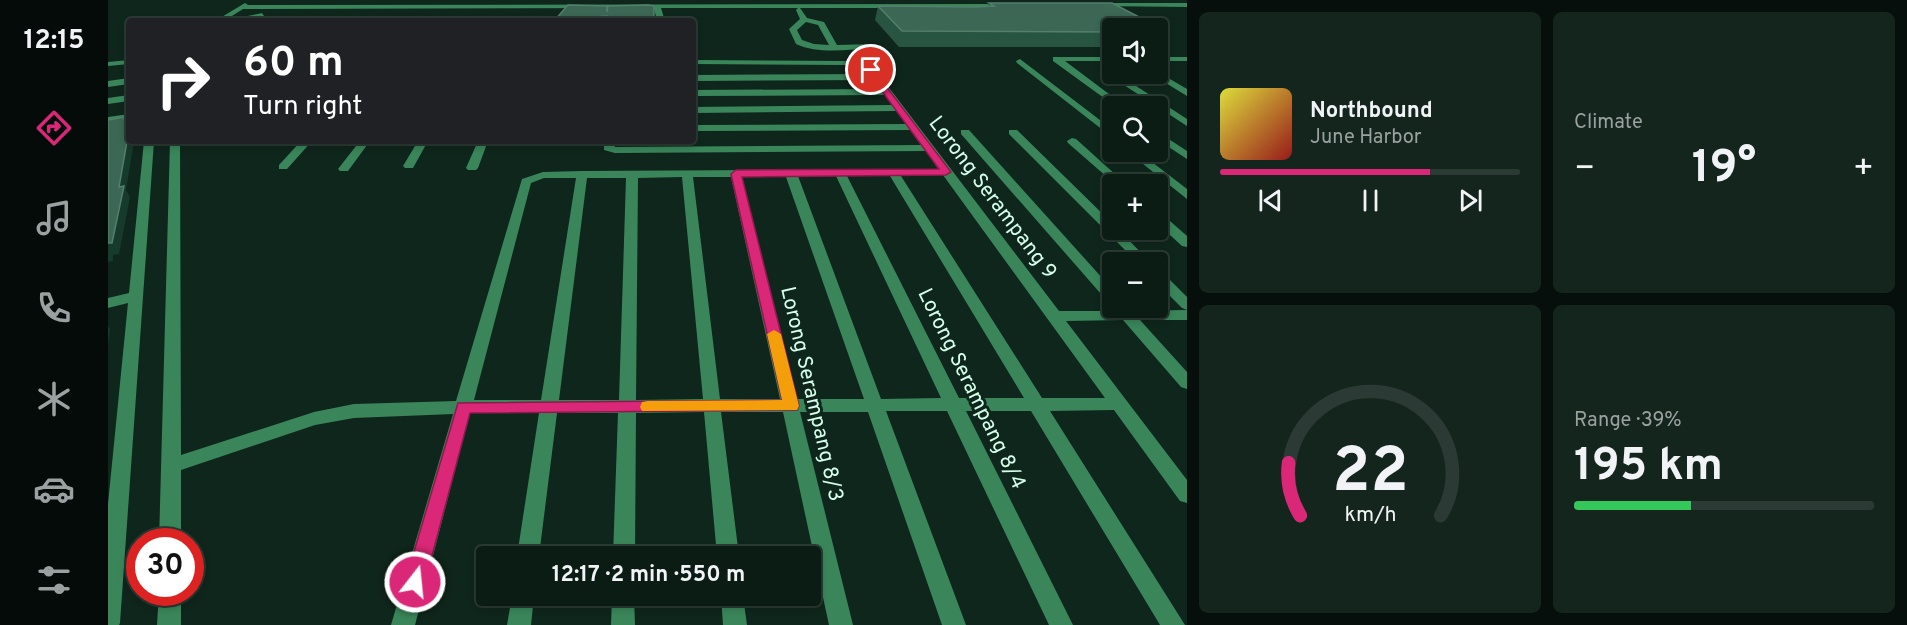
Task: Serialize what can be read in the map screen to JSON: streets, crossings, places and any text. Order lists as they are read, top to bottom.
{
  "streets": {
    "street": ["Lorong Serampang 9", "Lorong Serampang 8/4", "Lorong Serampang 8/3"]
  },
  "page": {
    "tabs": "12:15",
    "tile": [
      "Climate",
      ["Range · 39%", "195 km"]
    ],
    "map_buttons": ["+", "−"],
    "turn": ["60 m", "Turn right"],
    "song": ["Northbound", "June Harbor"],
    "heat": ["−", "19°", "+"],
    "limit": "30",
    "trip": "12:17 · 2 min · 550 m",
    "gauge": ["22", "km/h"]
  }
}
